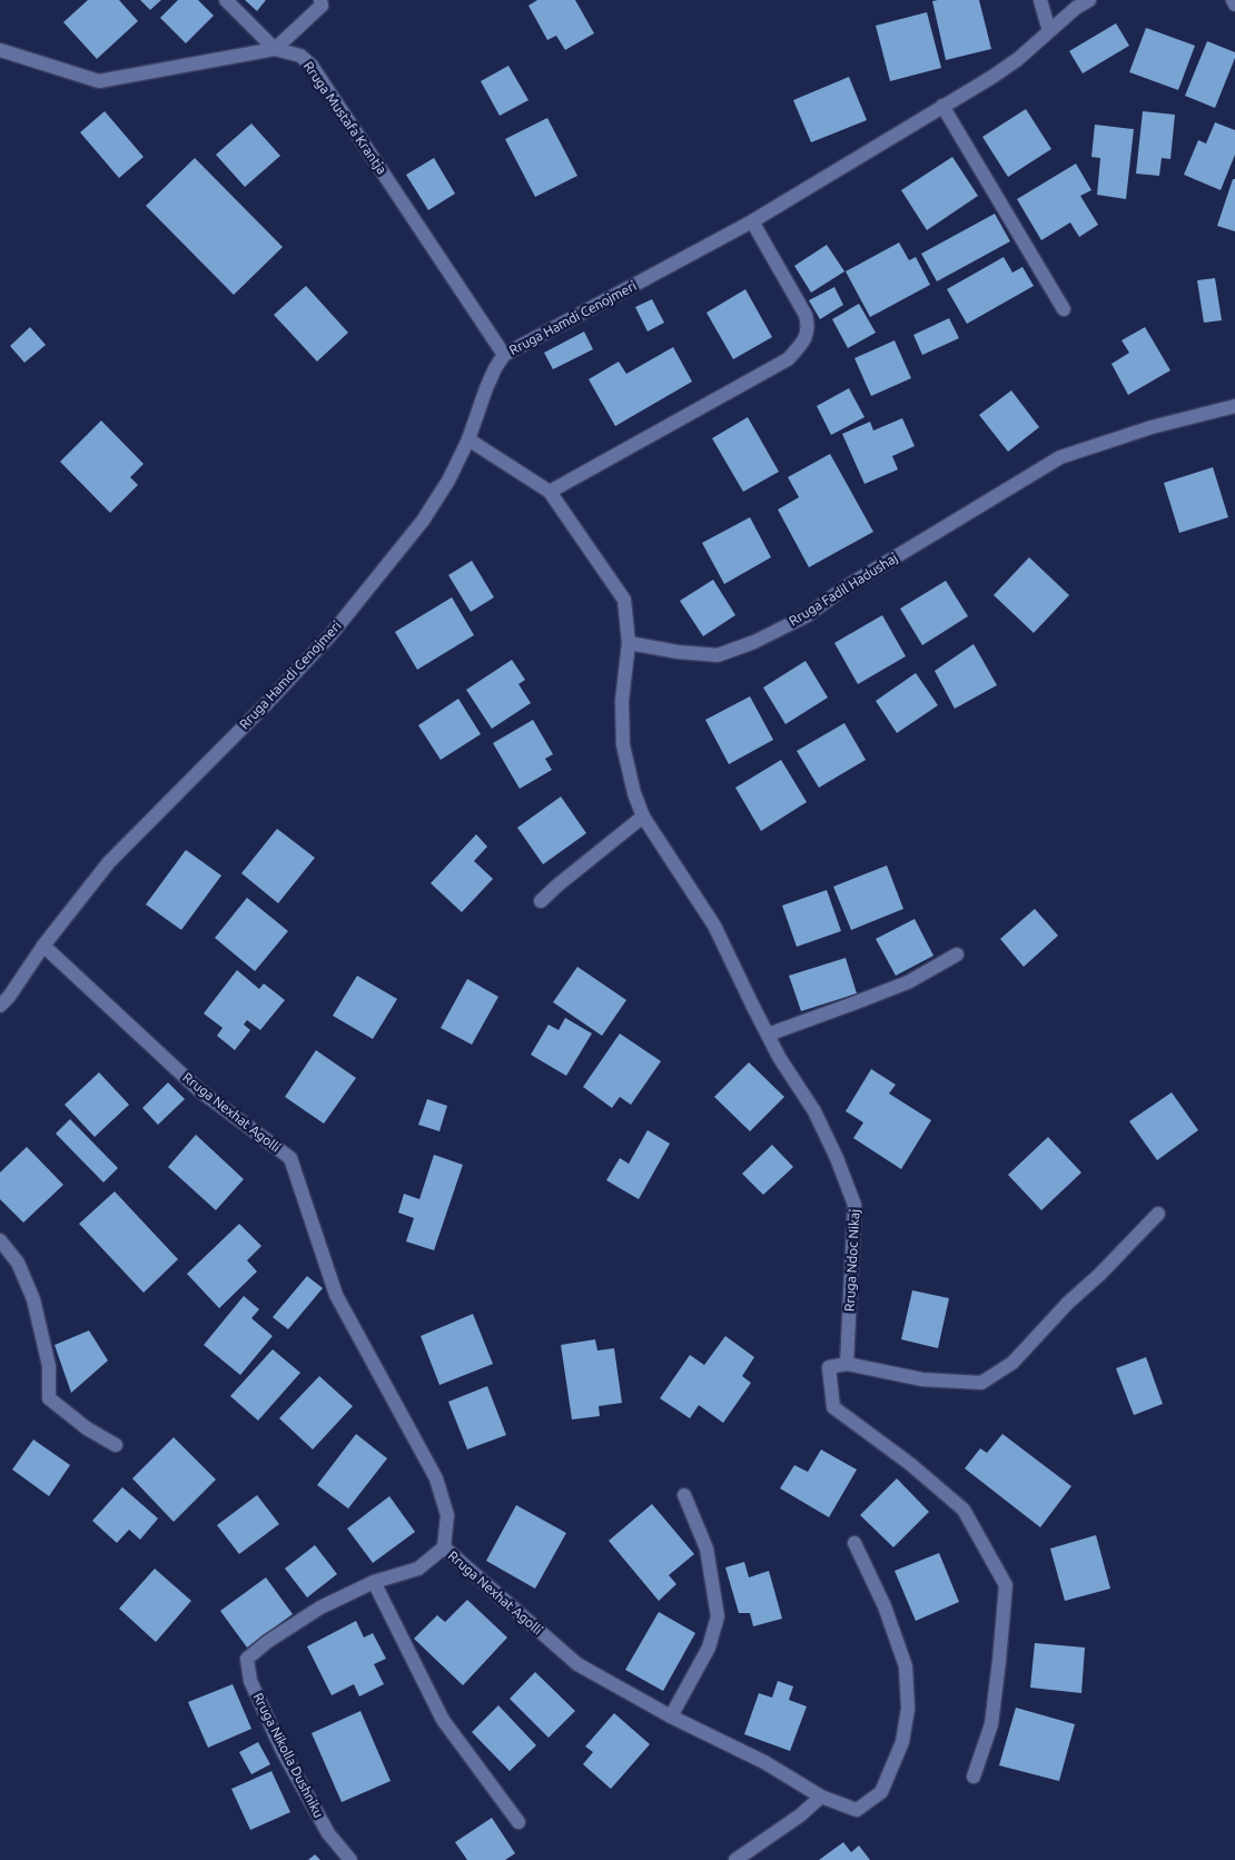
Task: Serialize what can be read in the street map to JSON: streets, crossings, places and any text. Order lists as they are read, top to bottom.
{
  "streets": {
    "street": [
      "Rruga Mustafa Krantja",
      "Rruga Hamdi Cenojmeri",
      "Rruga Fadil Hadushaj",
      "Rruga Nexhat Agolli",
      "Rruga Ndoc Nikaj",
      "Rruga Nikolla Dushniku"
    ]
  },
  "crossings": [
    ["Rruga Mustafa Krantja", "Rruga Hamdi Cenojmeri"],
    ["Rruga Hamdi Cenojmeri", "Rruga Nexhat Agolli"],
    ["Rruga Fadil Hadushaj", "Rruga Ndoc Nikaj"]
  ]
}
